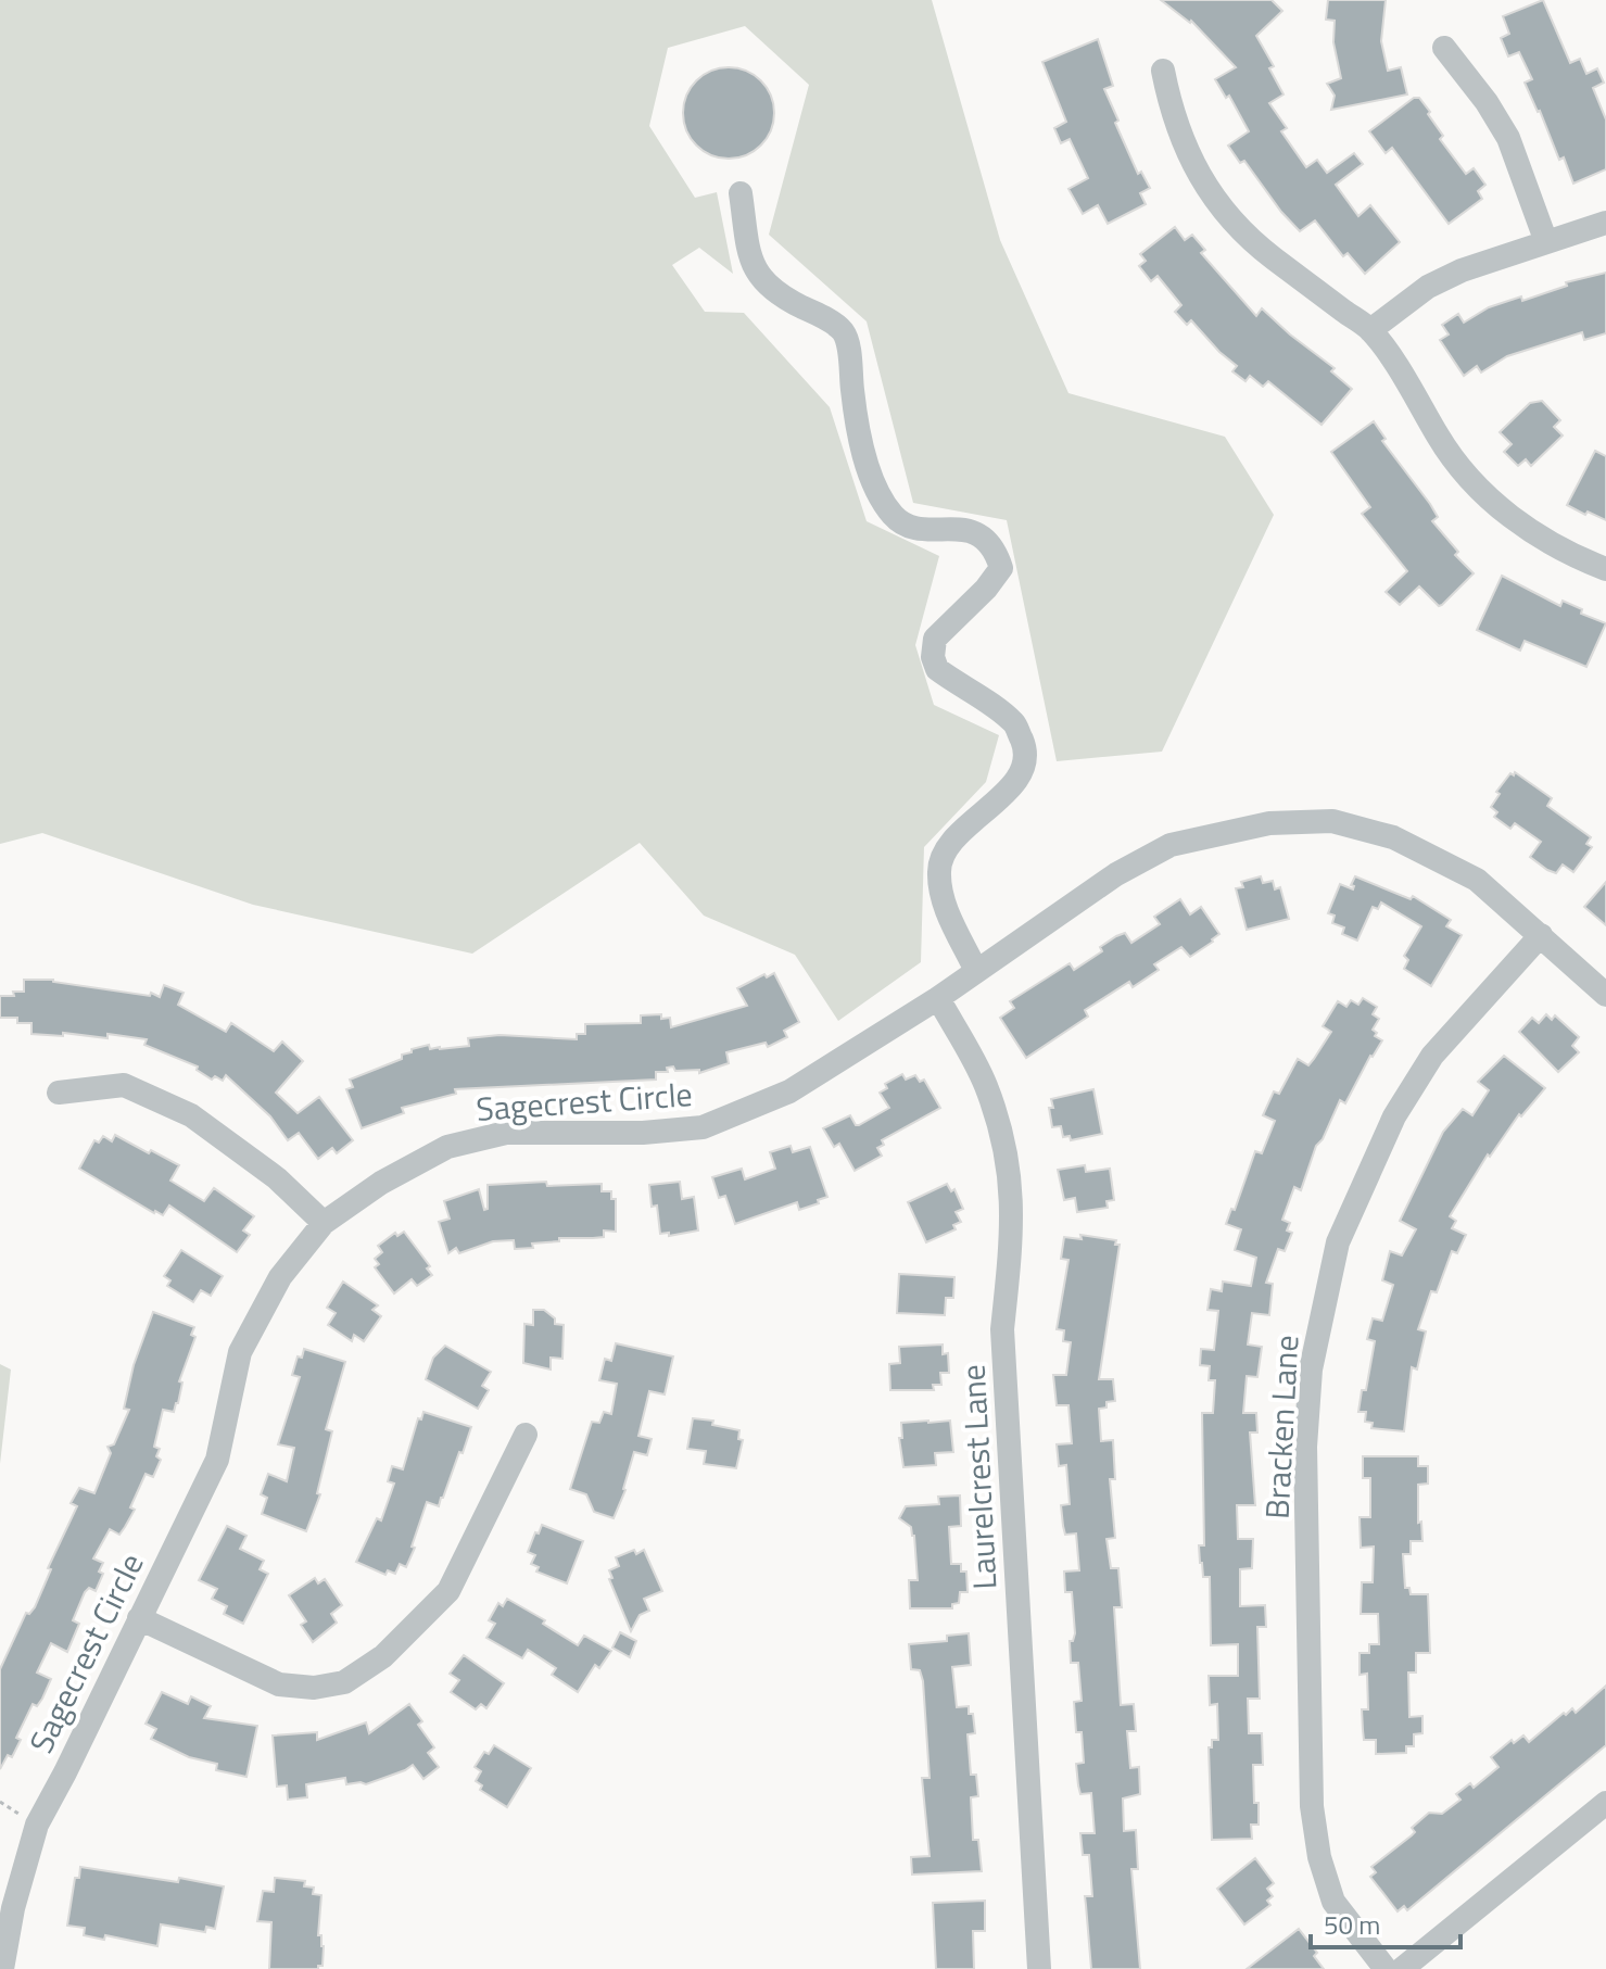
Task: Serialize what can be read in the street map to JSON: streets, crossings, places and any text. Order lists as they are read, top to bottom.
{
  "streets": {
    "street": ["Sagecrest Circle", "Bracken Lane", "Laurelcrest Lane"]
  },
  "crossings": [
    ["Sagecrest Circle", "Bracken Lane"],
    ["Sagecrest Circle", "Laurelcrest Lane"]
  ],
  "scale_bar": "50 m"
}
